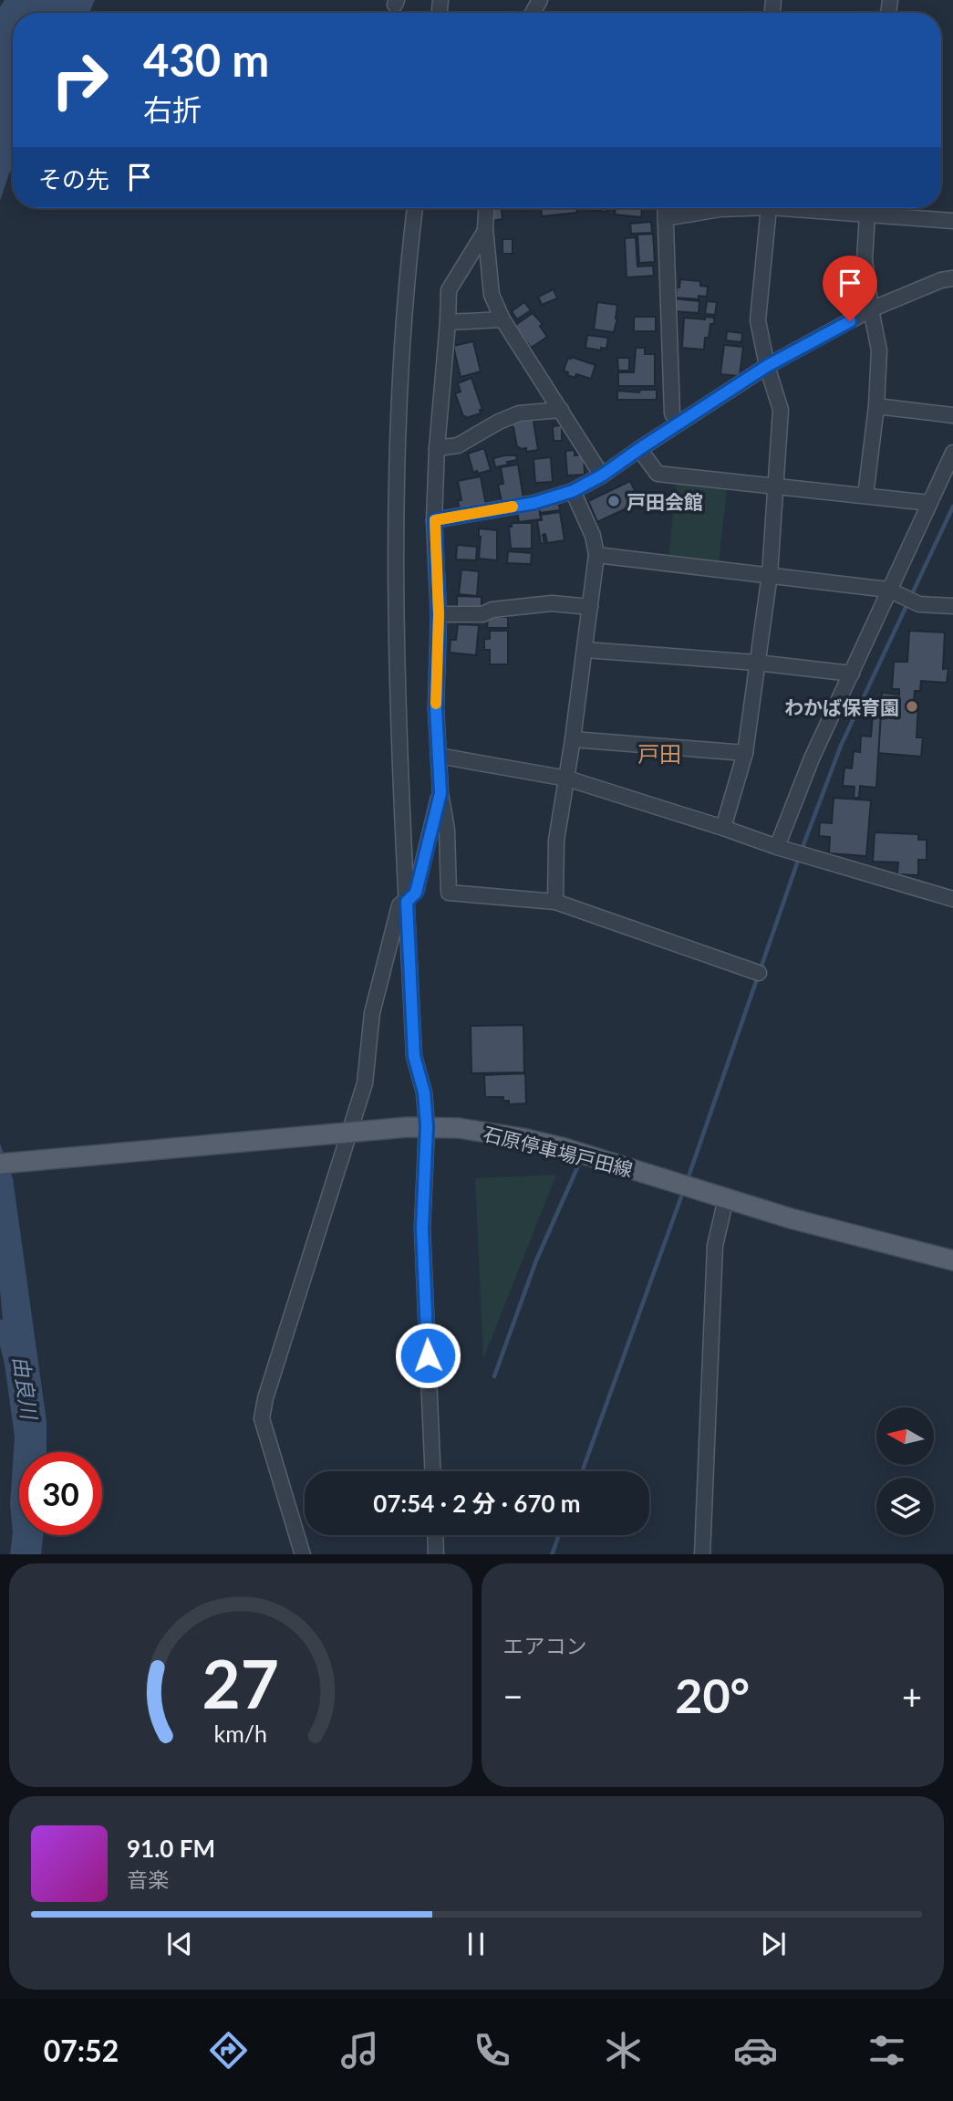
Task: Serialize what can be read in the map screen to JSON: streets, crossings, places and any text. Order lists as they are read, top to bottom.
{
  "streets": {
    "main road": ["石原停車場戸田線"]
  },
  "districts": ["戸田"],
  "water": ["由良川"],
  "places": ["戸田会館", "わかば保育園"],
  "north": "left",
  "page": {
    "turn": ["430 m", "右折"],
    "then": "その先",
    "limit": "30",
    "trip": "07:54 · 2 分 · 670 m",
    "tile": "エアコン",
    "heat": ["−", "20°", "+"],
    "song": ["91.0 FM", "音楽"],
    "tabs": "07:52",
    "gauge": ["27", "km/h"]
  }
}
